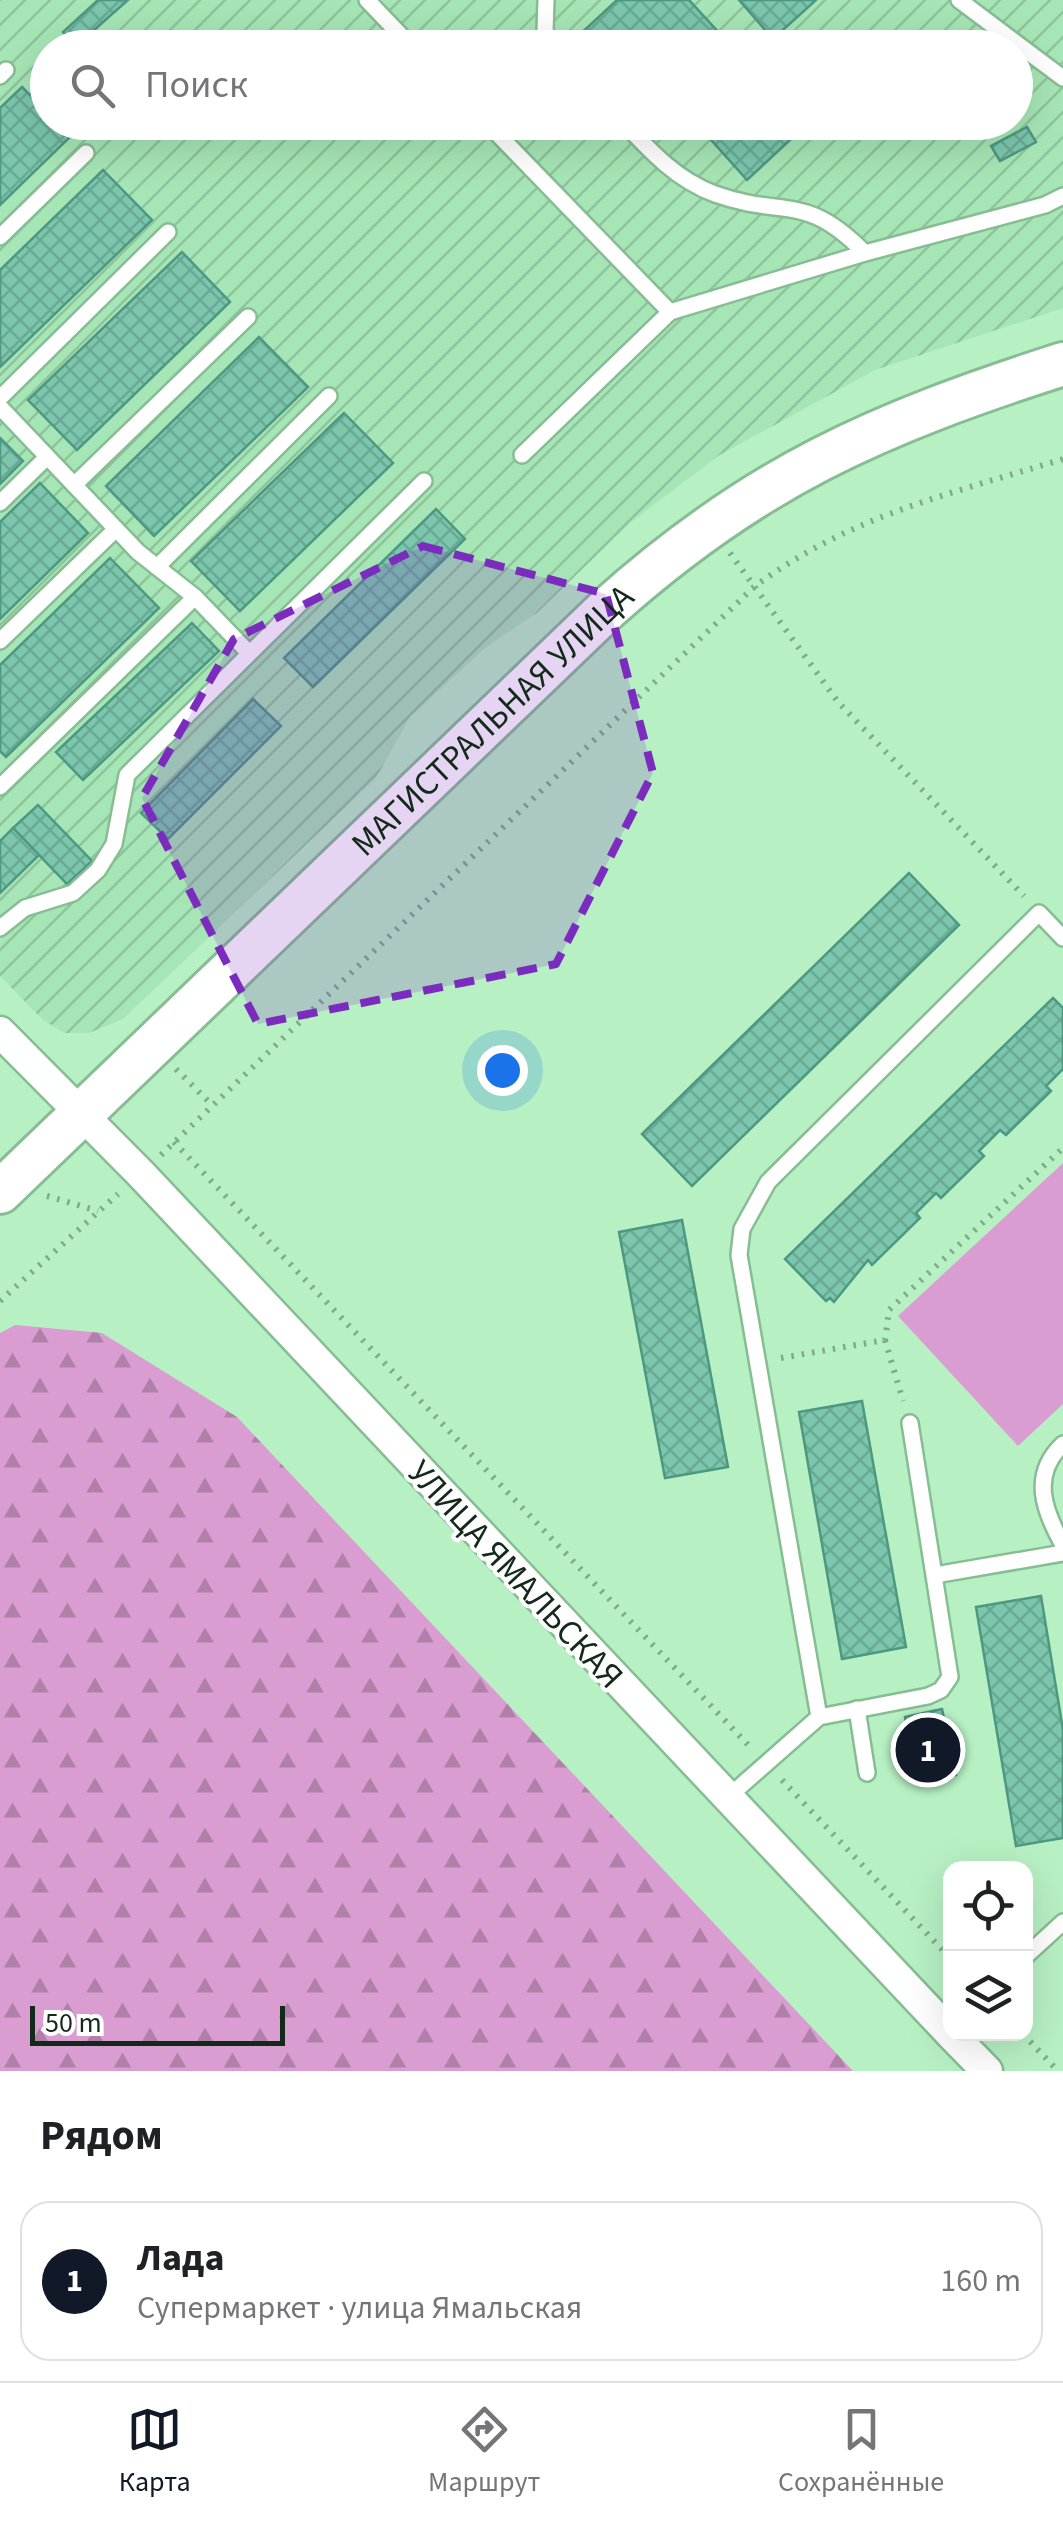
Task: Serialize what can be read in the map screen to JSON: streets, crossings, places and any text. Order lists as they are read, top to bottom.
{
  "streets": {
    "main road": ["МАГИСТРАЛЬНАЯ УЛИЦА"],
    "street": ["УЛИЦА ЯМАЛЬСКАЯ"]
  },
  "crossings": [
    ["МАГИСТРАЛЬНАЯ УЛИЦА", "УЛИЦА ЯМАЛЬСКАЯ"]
  ],
  "scale_bar": "50 m",
  "page": {
    "search": "Поиск",
    "pins": "1",
    "scale": "50 m",
    "heading": "Рядом",
    "list": [
      {
        "mark": "1",
        "name": "Лада",
        "note": "Супермаркет · улица Ямальская",
        "value": "160 m"
      }
    ],
    "nav": ["Карта", "Маршрут", "Сохранённые"]
  }
}
